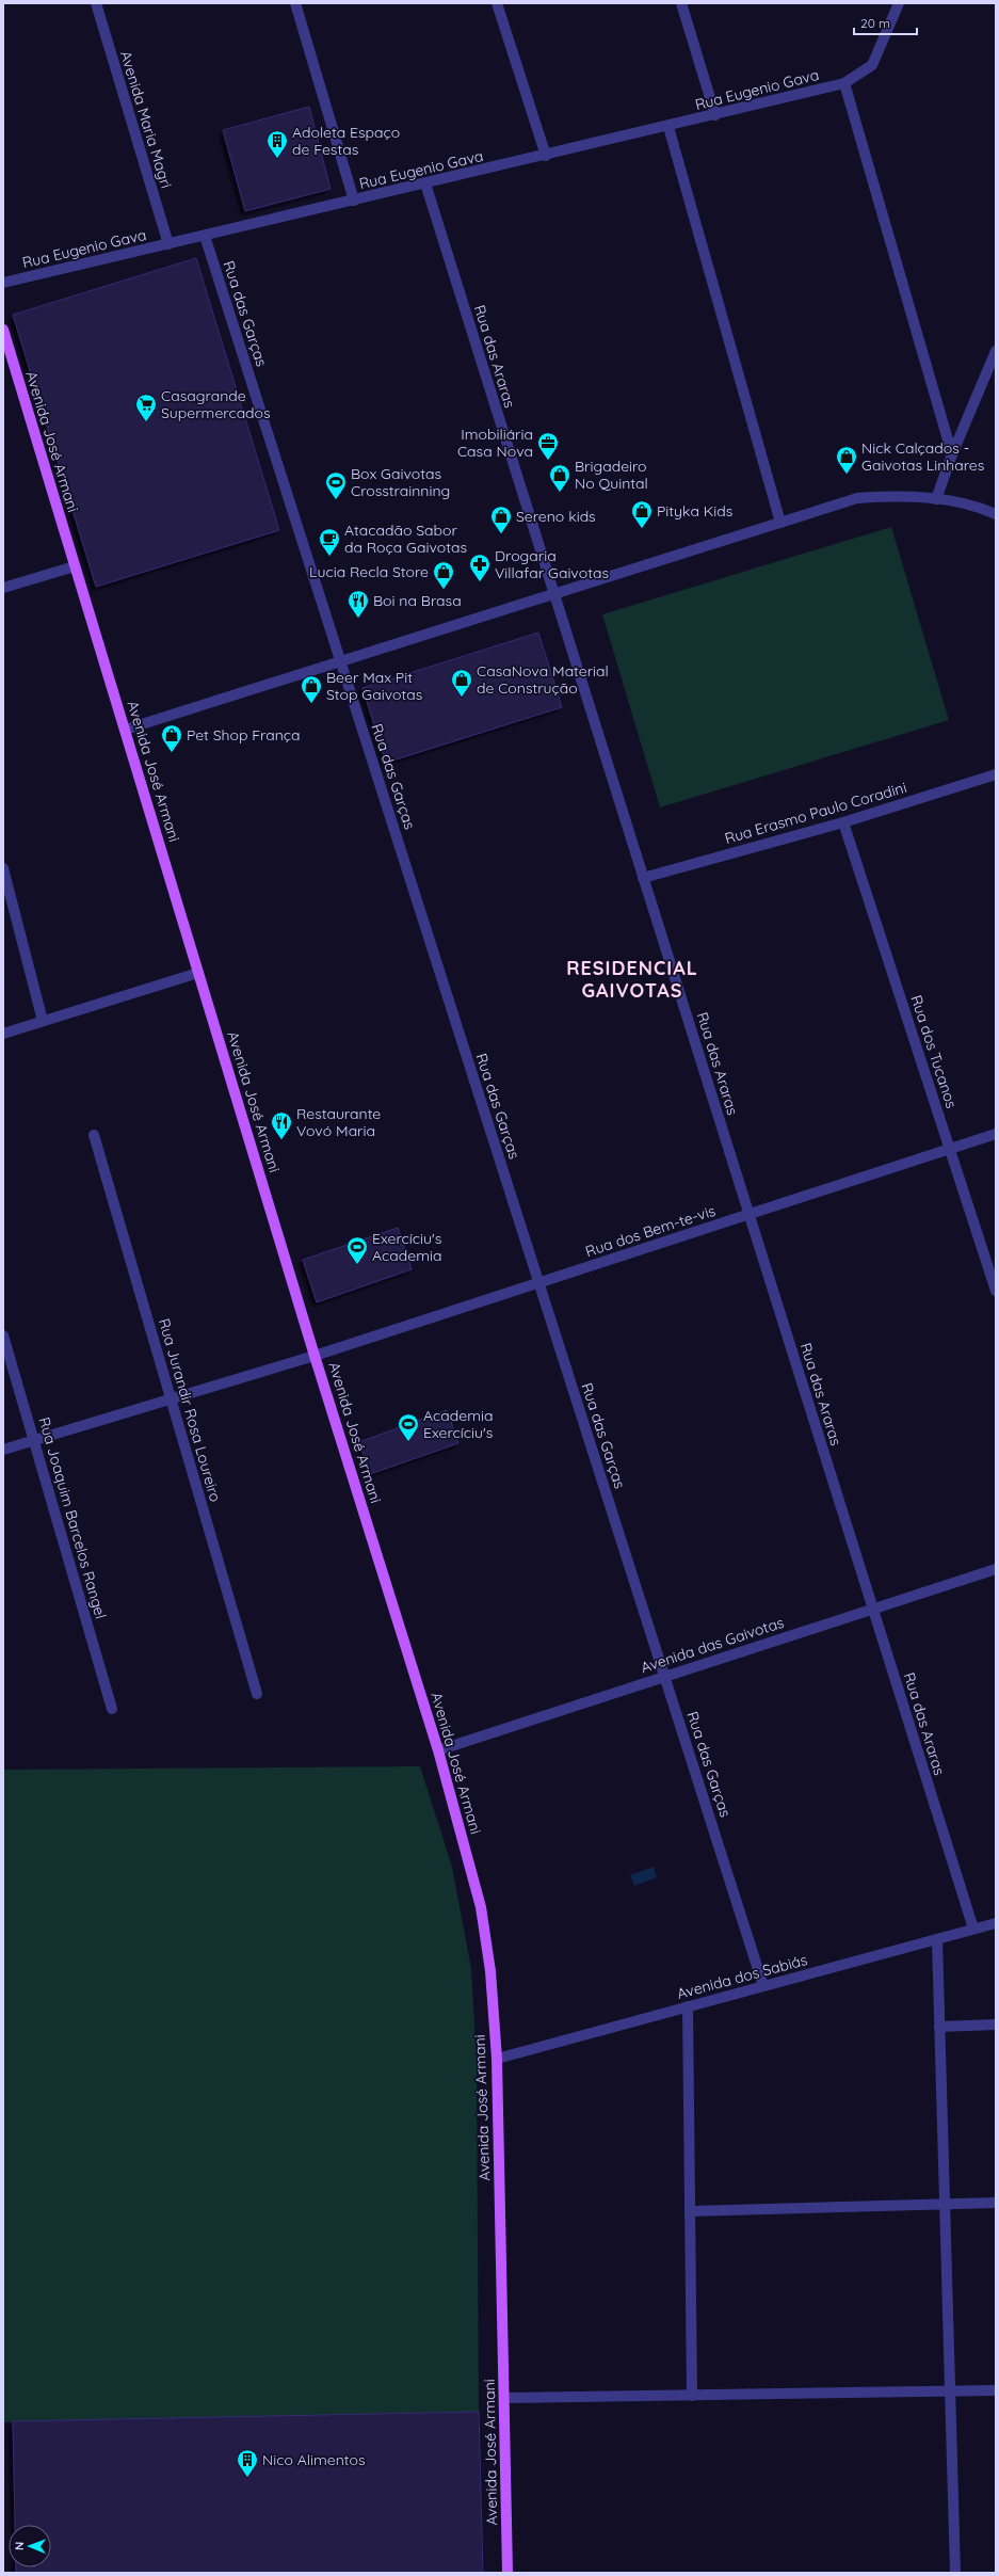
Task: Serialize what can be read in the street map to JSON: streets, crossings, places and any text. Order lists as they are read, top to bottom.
{
  "streets": {
    "main road": ["Avenida José Armani"],
    "street": [
      "Rua Eugenio Gava",
      "Avenida Maria Magri",
      "Rua das Garças",
      "Rua das Araras",
      "Rua Erasmo Paulo Coradini",
      "Rua dos Tucanos",
      "Rua dos Bem-te-vis",
      "Rua Jurandir Rosa Loureiro",
      "Rua Joaquim Barcelos Rangel",
      "Avenida das Gaivotas",
      "Avenida dos Sabiás"
    ]
  },
  "crossings": [
    ["Rua Eugenio Gava", "Avenida Maria Magri"],
    ["Rua Eugenio Gava", "Rua das Garças"],
    ["Rua Eugenio Gava", "Rua das Araras"],
    ["Rua das Garças", "Rua dos Bem-te-vis"],
    ["Rua das Garças", "Avenida das Gaivotas"],
    ["Rua das Garças", "Avenida dos Sabiás"],
    ["Rua das Araras", "Rua Erasmo Paulo Coradini"],
    ["Rua das Araras", "Rua dos Bem-te-vis"],
    ["Rua das Araras", "Avenida das Gaivotas"],
    ["Rua das Araras", "Avenida dos Sabiás"],
    ["Avenida José Armani", "Rua dos Bem-te-vis"],
    ["Avenida José Armani", "Avenida das Gaivotas"],
    ["Avenida José Armani", "Avenida dos Sabiás"],
    ["Rua Erasmo Paulo Coradini", "Rua dos Tucanos"],
    ["Rua dos Tucanos", "Rua dos Bem-te-vis"],
    ["Rua dos Bem-te-vis", "Rua Jurandir Rosa Loureiro"],
    ["Rua dos Bem-te-vis", "Rua Joaquim Barcelos Rangel"]
  ],
  "districts": ["RESIDENCIAL GAIVOTAS"],
  "places": {
    "building": ["Adoleta Espaço de Festas", "Nico Alimentos"],
    "supermarket": ["Casagrande Supermercados"],
    "office": ["Imobiliária Casa Nova"],
    "shop": [
      "Nick Calçados - Gaivotas Linhares",
      "Brigadeiro No Quintal",
      "Pityka Kids",
      "Sereno kids",
      "Lucia Recla Store",
      "CasaNova Material de Construção",
      "Beer Max Pit Stop Gaivotas",
      "Pet Shop França"
    ],
    "sports": ["Box Gaivotas Crosstrainning", "Exercíciu's Academia", "Academia Exercíciu's"],
    "cafe": ["Atacadão Sabor da Roça Gaivotas"],
    "pharmacy": ["Drogaria Villafar Gaivotas"],
    "restaurant": ["Boi na Brasa", "Restaurante Vovó Maria"]
  },
  "scale_bar": "20 m",
  "north": "left"
}
